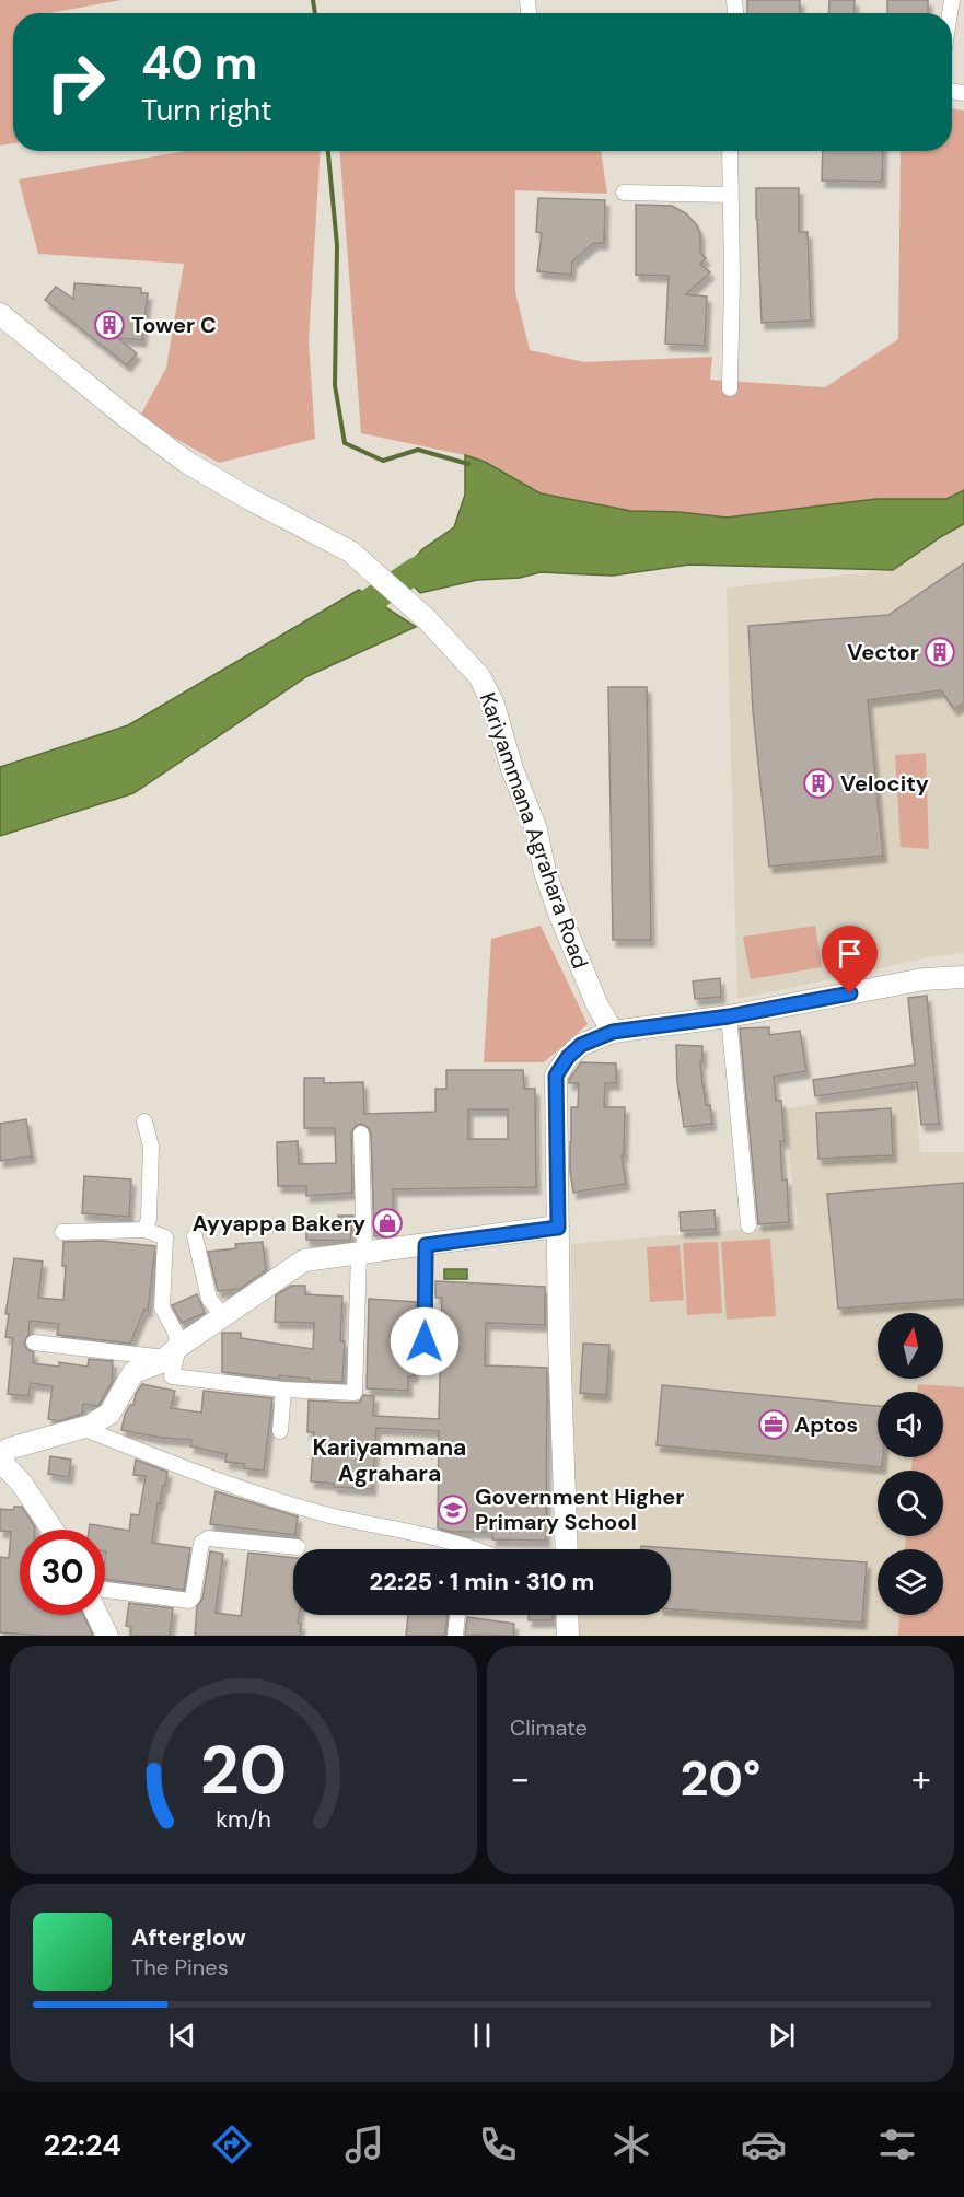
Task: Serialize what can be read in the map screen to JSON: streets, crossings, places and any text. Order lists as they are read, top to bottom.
{
  "streets": {
    "street": ["Kariyammana Agrahara Road"]
  },
  "districts": ["Kariyammana Agrahara"],
  "places": {
    "building": ["Tower C", "Vector", "Velocity"],
    "shop": ["Ayyappa Bakery"],
    "office": ["Aptos"],
    "school or university": ["Government Higher Primary School"]
  },
  "north": "top",
  "page": {
    "turn": ["40 m", "Turn right"],
    "limit": "30",
    "trip": "22:25 · 1 min · 310 m",
    "tile": "Climate",
    "heat": ["−", "20°", "+"],
    "song": ["Afterglow", "The Pines"],
    "tabs": "22:24",
    "gauge": ["20", "km/h"]
  }
}
